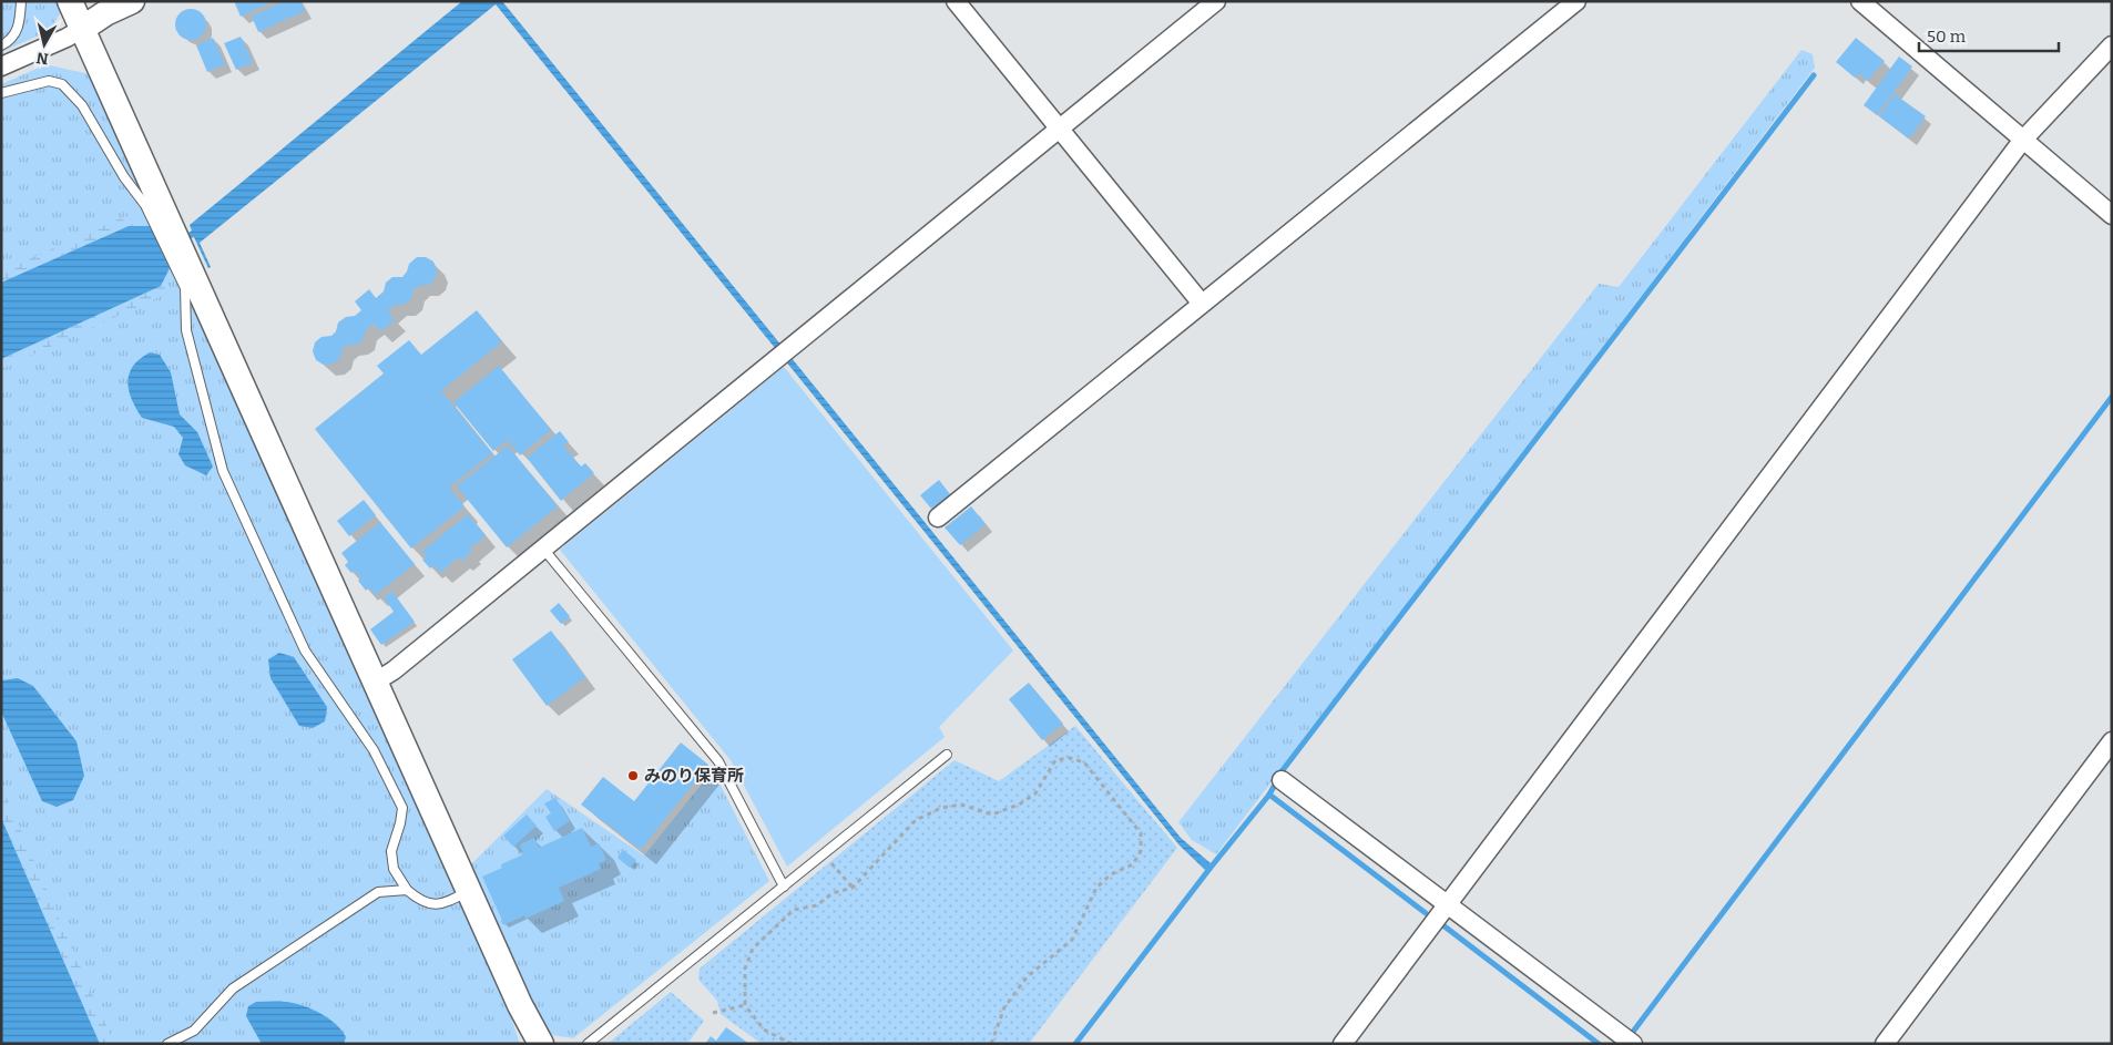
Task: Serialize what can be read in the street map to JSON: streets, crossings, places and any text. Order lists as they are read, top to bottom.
{
  "places": ["みのり保育所"],
  "scale_bar": "50 m",
  "north": "bottom"
}
